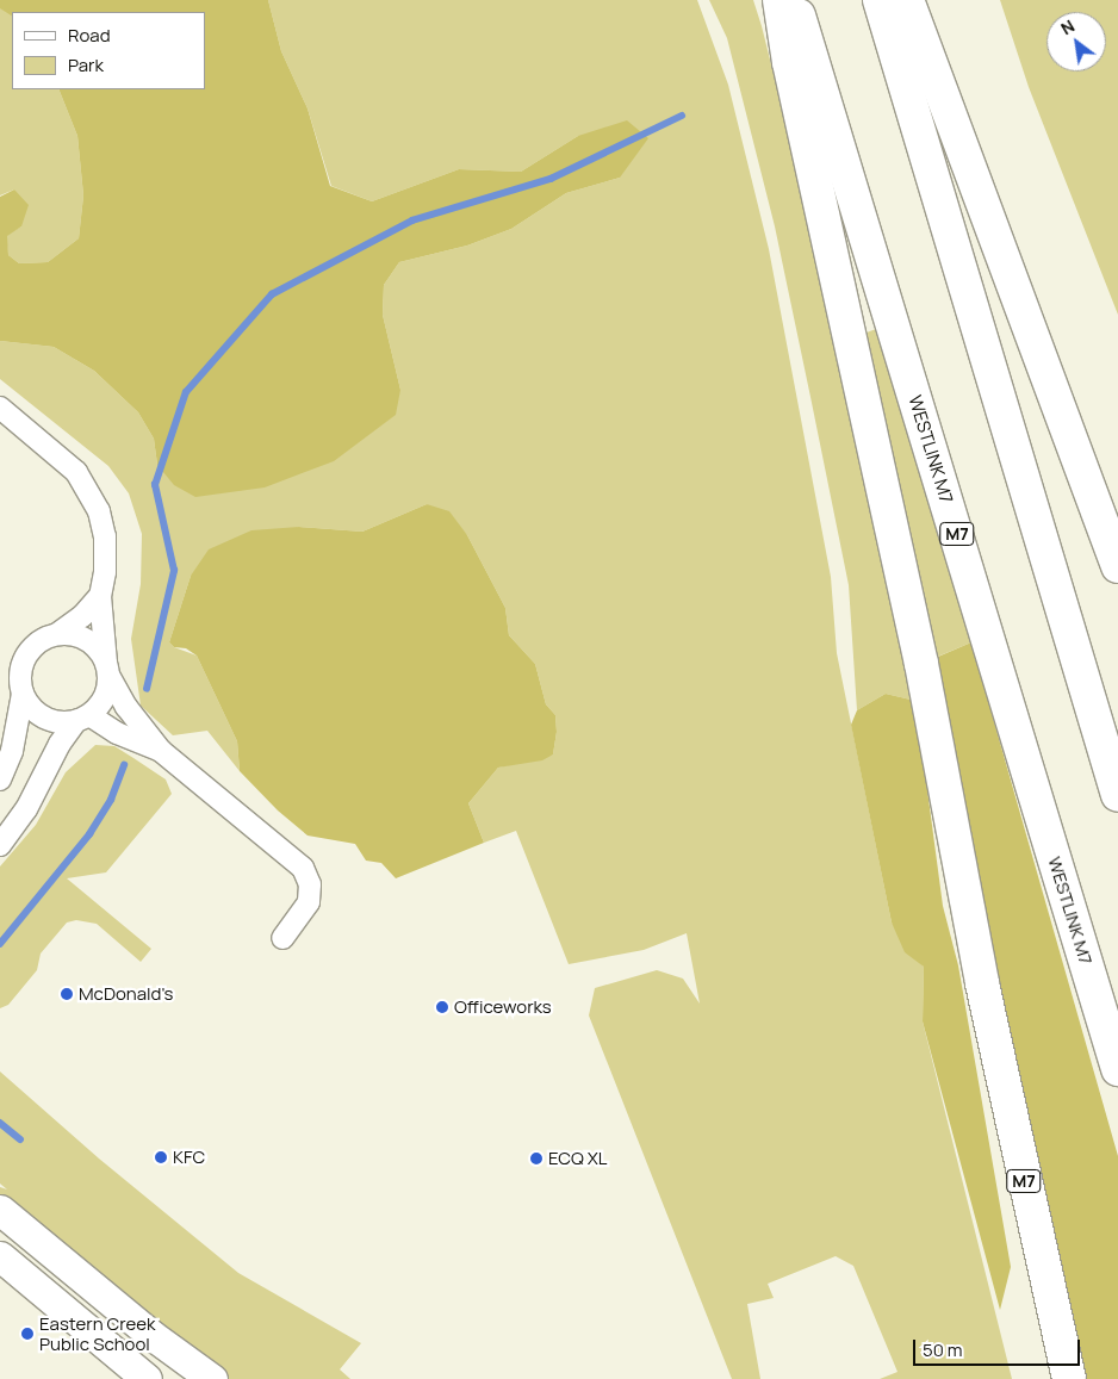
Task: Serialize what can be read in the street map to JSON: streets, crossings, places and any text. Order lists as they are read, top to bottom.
{
  "streets": {
    "highway": ["WESTLINK M7", "M7"]
  },
  "places": [
    "McDonald's",
    "Officeworks",
    "KFC",
    "ECQ XL",
    "Eastern Creek Public School"
  ],
  "legend": ["Road", "Park"],
  "scale_bar": "50 m",
  "north": "top left"
}
